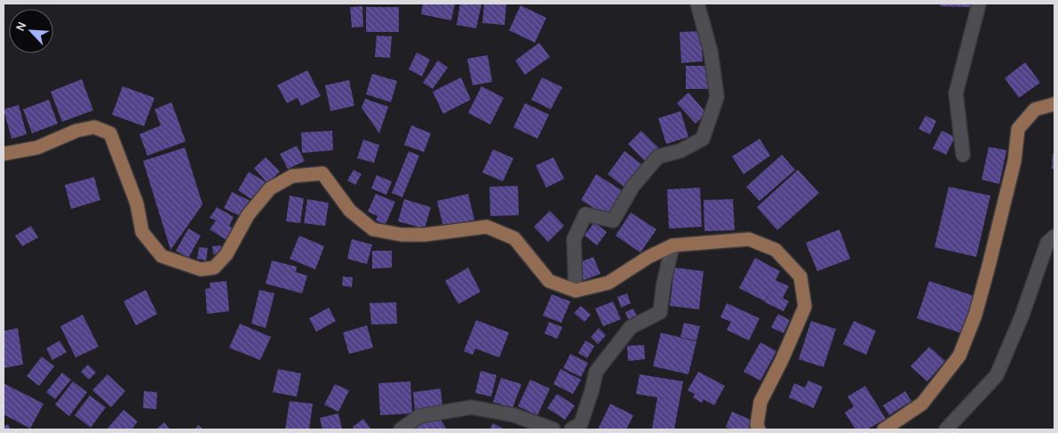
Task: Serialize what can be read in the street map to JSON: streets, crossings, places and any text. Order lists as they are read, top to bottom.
{
  "north": "top left"
}
